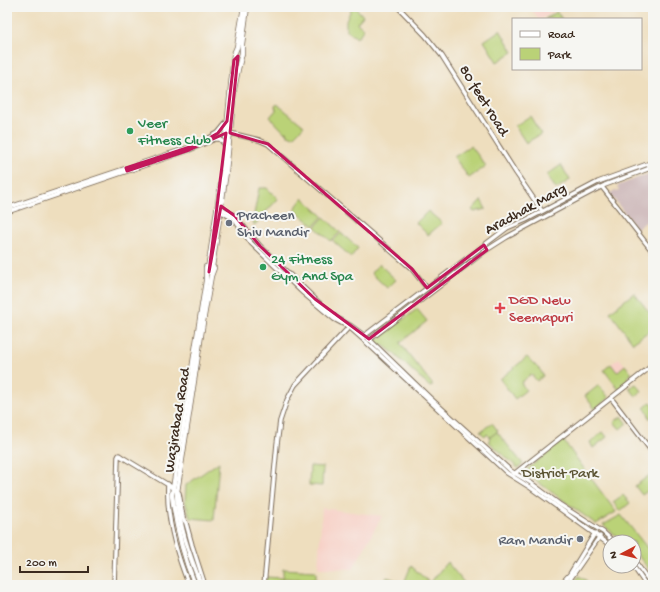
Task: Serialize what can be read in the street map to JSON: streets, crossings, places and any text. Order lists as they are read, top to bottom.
{
  "streets": {
    "highway": ["Wazirabad Road"],
    "main road": ["80 feet road", "Aradhak Marg"]
  },
  "crossings": [
    ["80 feet road", "Aradhak Marg"]
  ],
  "parks": ["District Park"],
  "places": {
    "other": [
      "Veer Fitness Club",
      "Pracheen Shiv Mandir",
      "24 Fitness Gym And Spa",
      "Ram Mandir"
    ],
    "health": ["DGD New Seemapuri"]
  },
  "legend": ["Road", "Park"],
  "scale_bar": "200 m",
  "north": "left"
}
